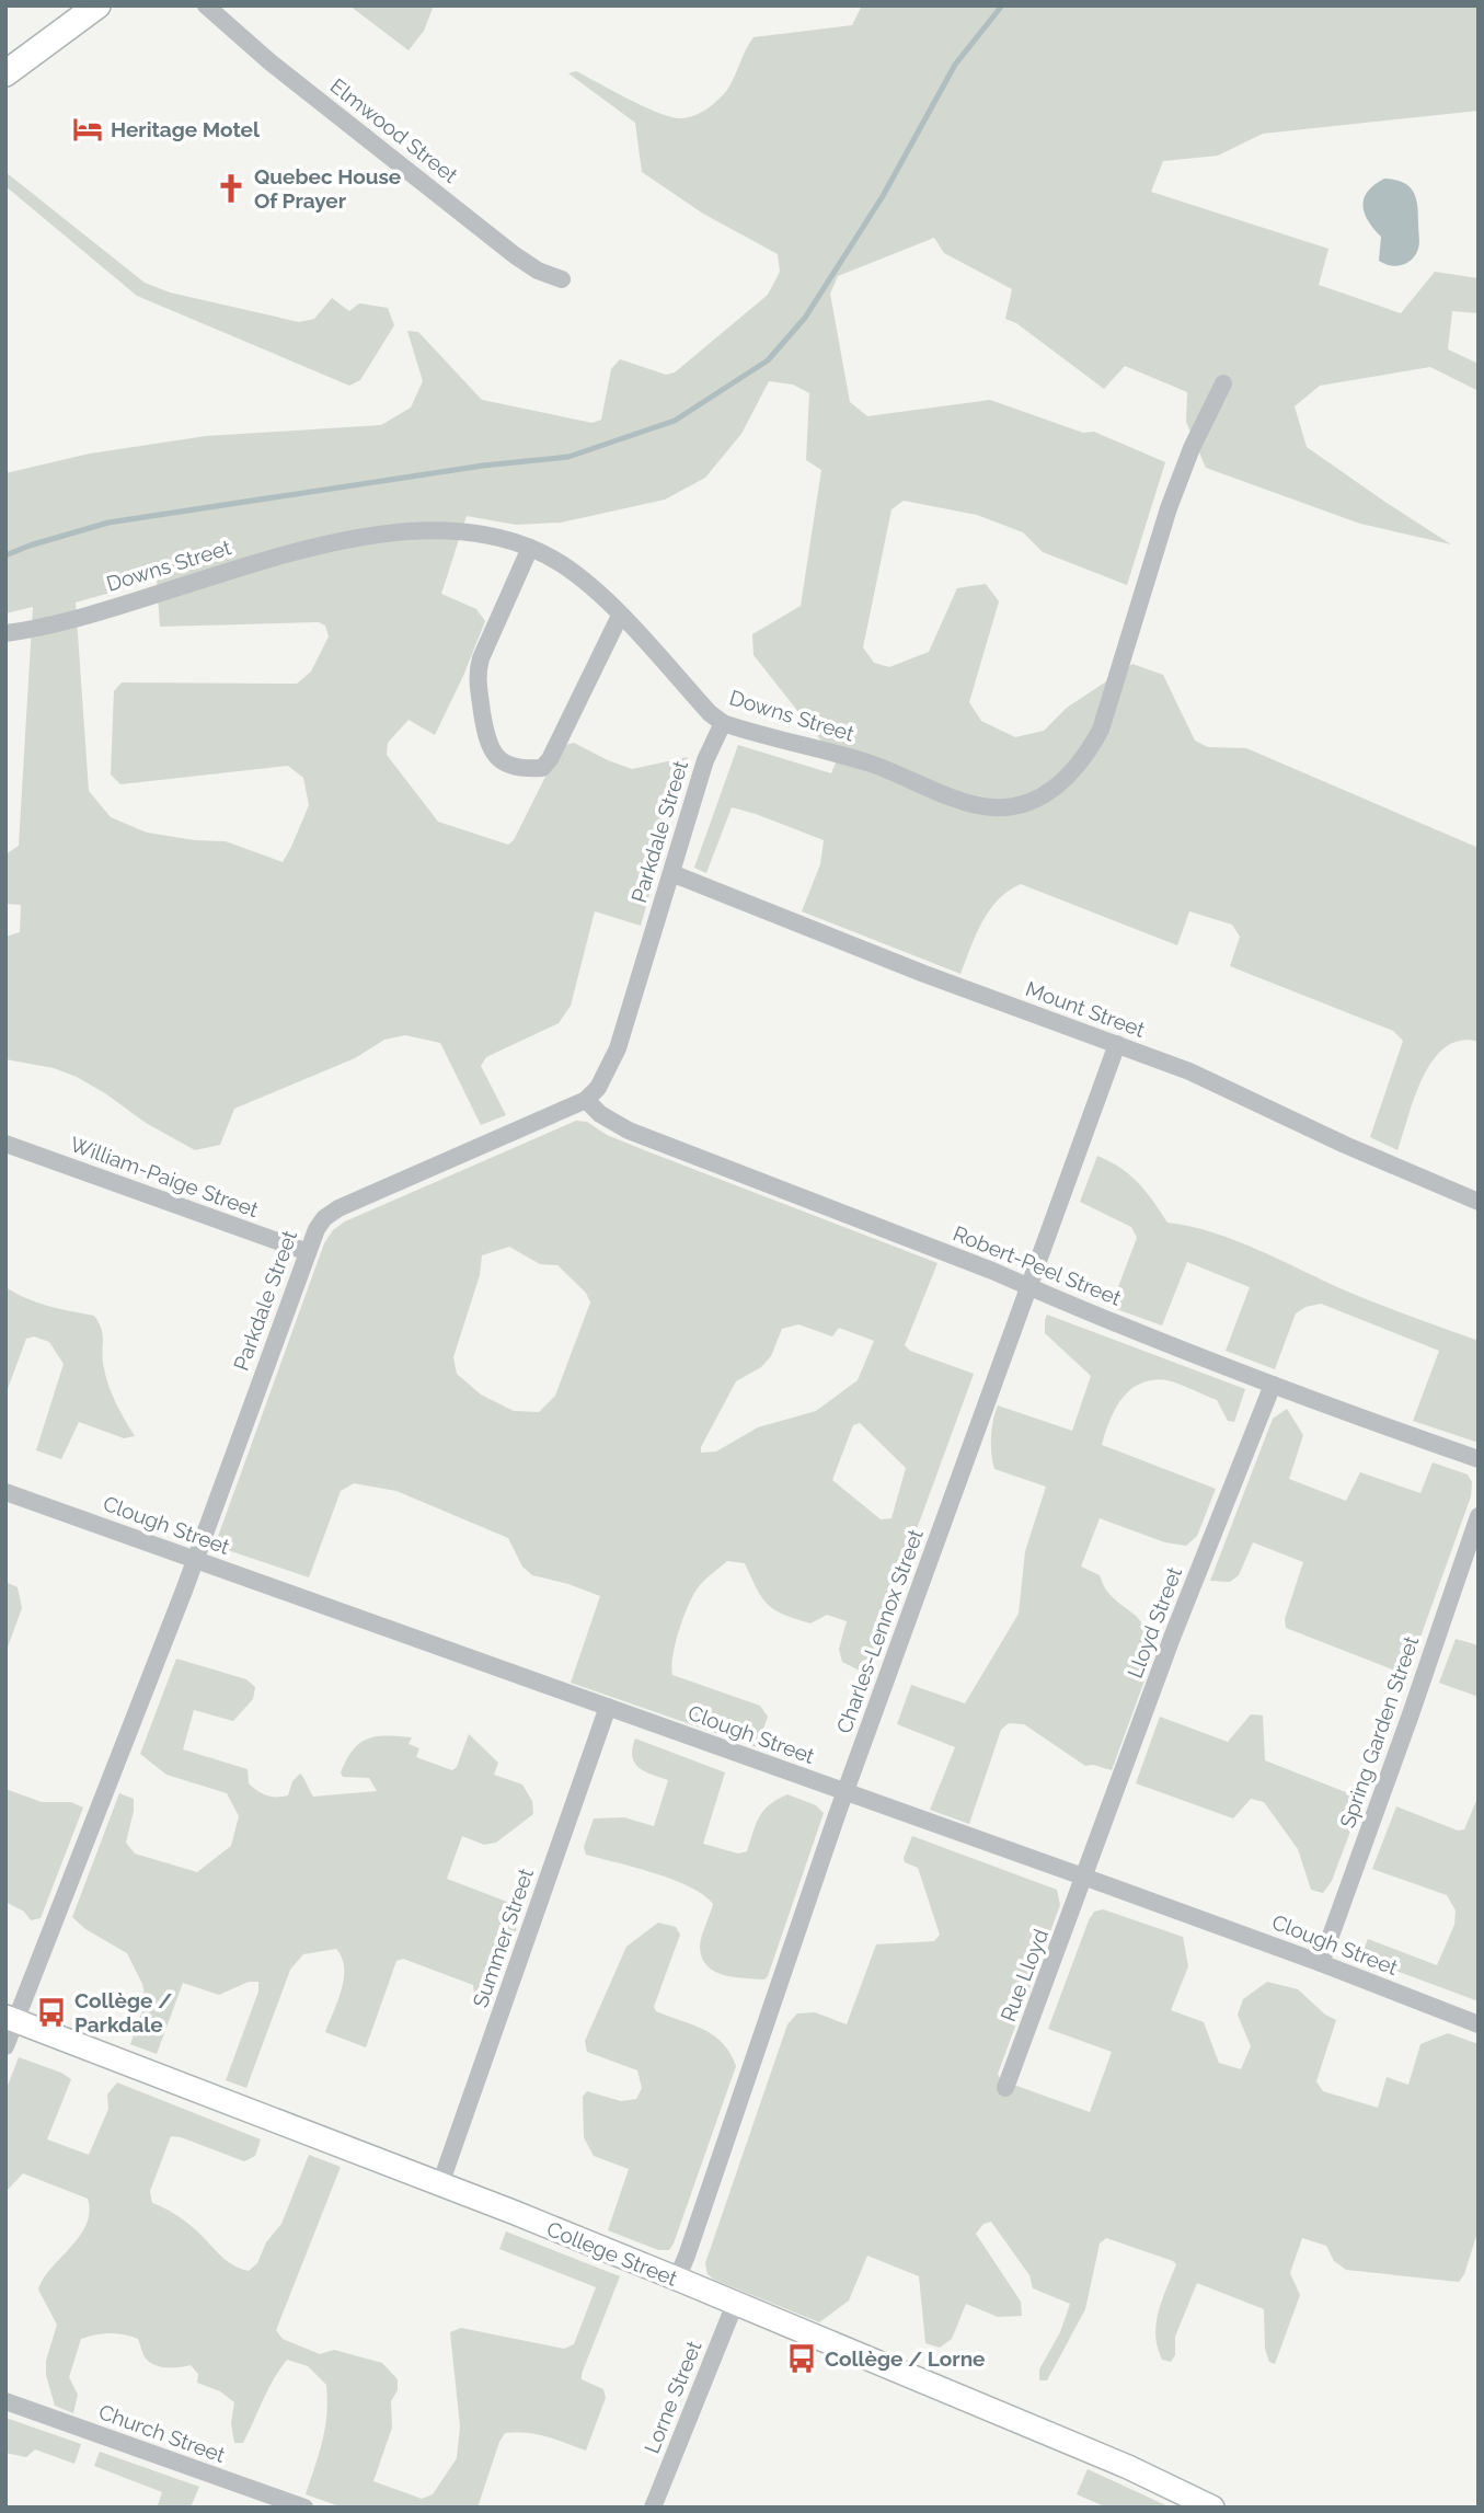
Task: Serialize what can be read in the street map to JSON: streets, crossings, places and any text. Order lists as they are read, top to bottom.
{
  "streets": {
    "street": [
      "Elmwood Street",
      "Downs Street",
      "Parkdale Street",
      "Mount Street",
      "William-Paige Street",
      "Robert-Peel Street",
      "Clough Street",
      "Lloyd Street",
      "Charles-Lennox Street",
      "Spring Garden Street",
      "Summer Street",
      "Rue Lloyd",
      "College Street",
      "Lorne Street",
      "Church Street"
    ]
  },
  "crossings": [
    ["Downs Street", "Parkdale Street"],
    ["Parkdale Street", "Mount Street"],
    ["Parkdale Street", "William-Paige Street"],
    ["Parkdale Street", "Robert-Peel Street"],
    ["Parkdale Street", "Clough Street"],
    ["Parkdale Street", "College Street"],
    ["Mount Street", "Charles-Lennox Street"],
    ["Robert-Peel Street", "Lloyd Street"],
    ["Robert-Peel Street", "Charles-Lennox Street"],
    ["Clough Street", "Lloyd Street"],
    ["Clough Street", "Charles-Lennox Street"],
    ["Clough Street", "Spring Garden Street"],
    ["Clough Street", "Summer Street"],
    ["Clough Street", "Rue Lloyd"],
    ["Lloyd Street", "Rue Lloyd"],
    ["Charles-Lennox Street", "College Street"],
    ["Summer Street", "College Street"],
    ["College Street", "Lorne Street"]
  ],
  "places": {
    "hotel": ["Heritage Motel"],
    "church": ["Quebec House Of Prayer"],
    "bus stop": ["Collège / Parkdale", "Collège / Lorne"]
  }
}
